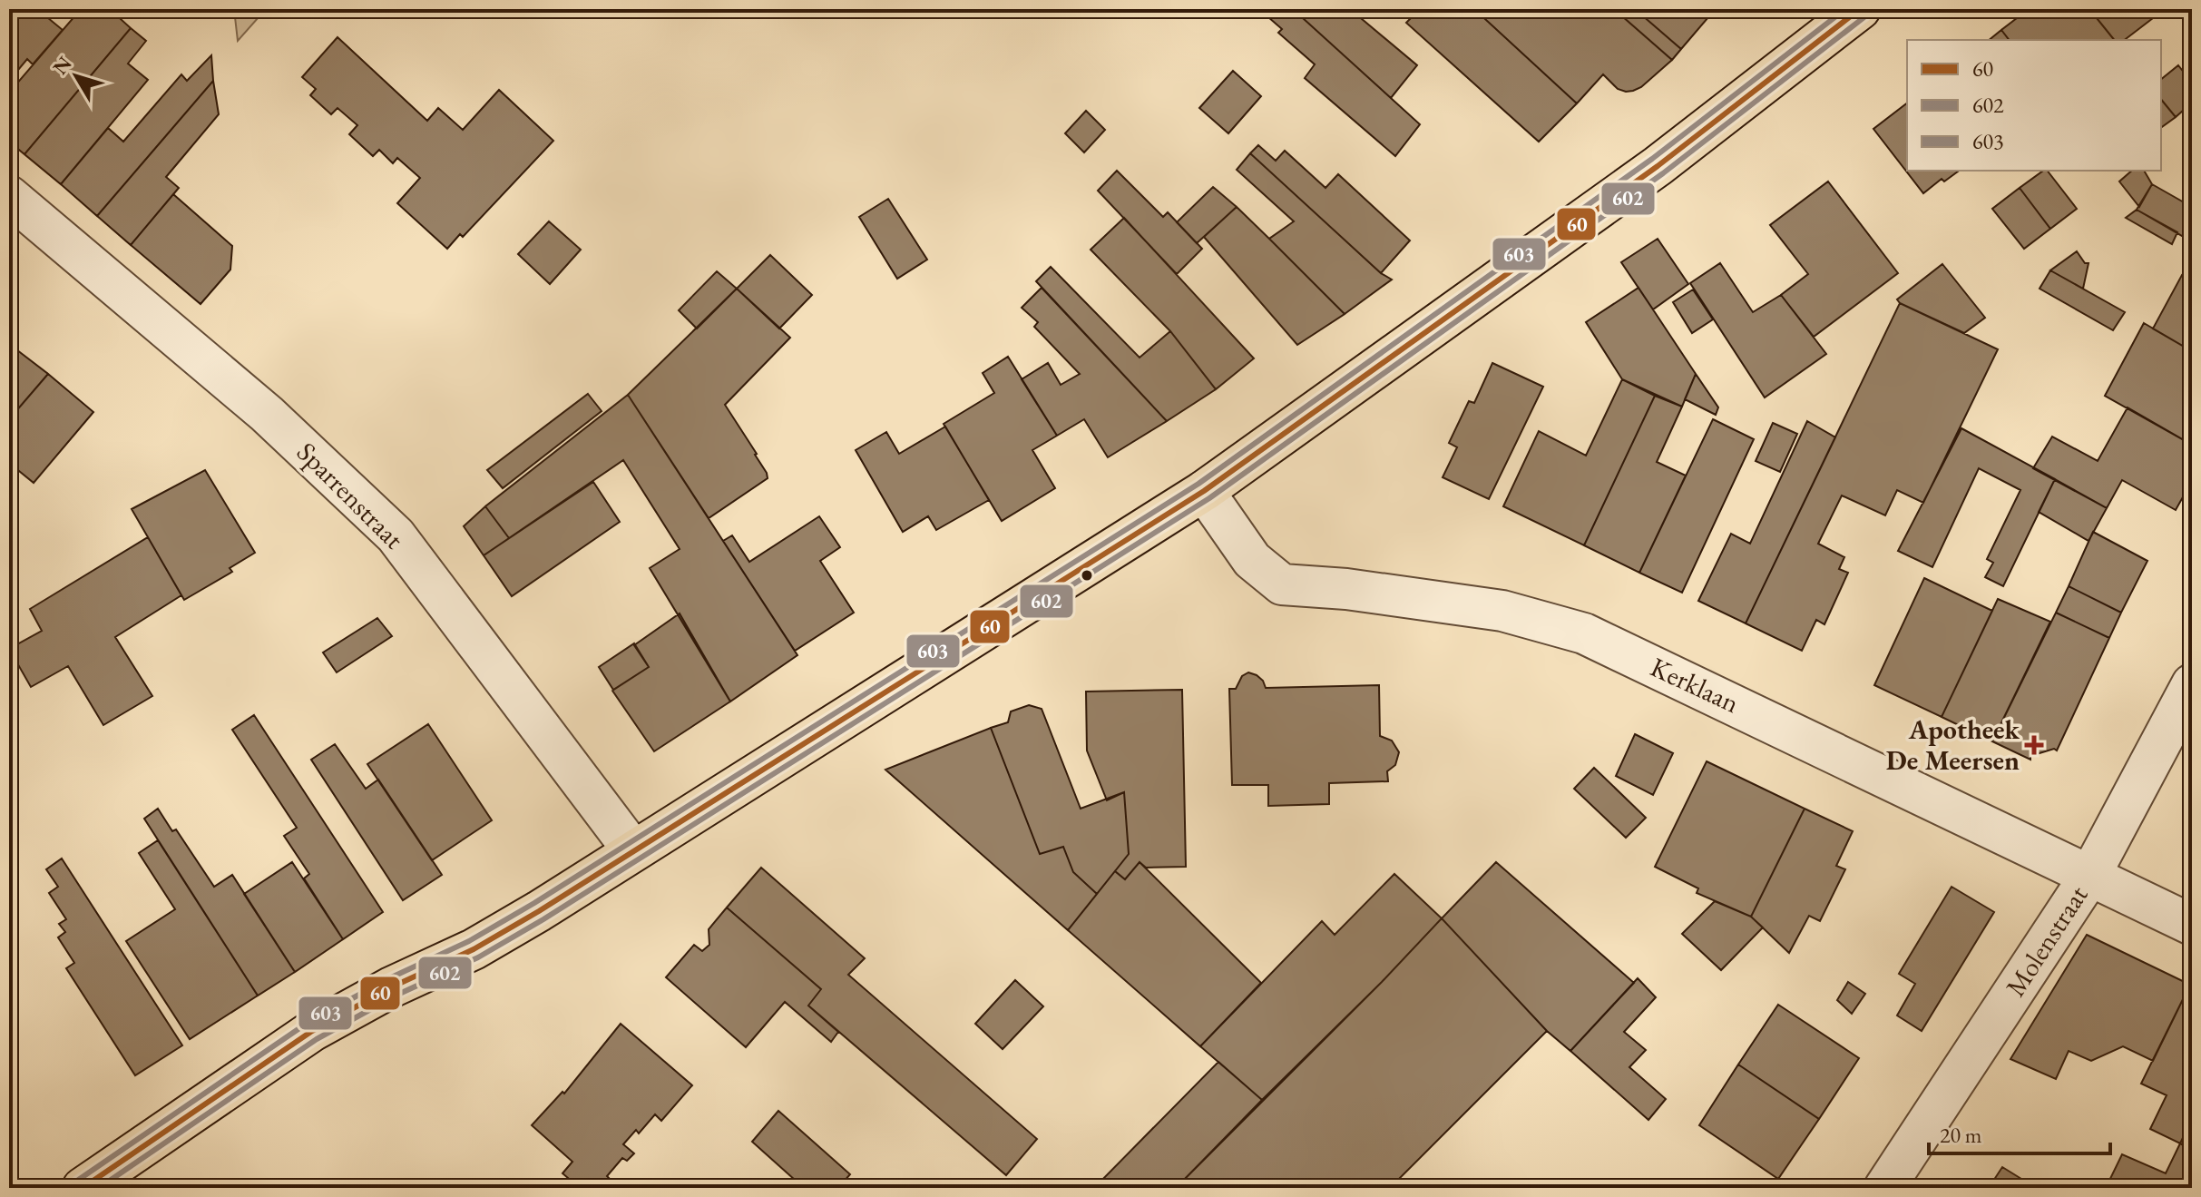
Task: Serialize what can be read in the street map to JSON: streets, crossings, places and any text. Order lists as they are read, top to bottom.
{
  "streets": {
    "street": ["Sparrenstraat", "Kerklaan", "Molenstraat"]
  },
  "crossings": [
    ["Kerklaan", "Molenstraat"]
  ],
  "places": {
    "health": ["Apotheek De Meersen"]
  },
  "lines": ["transit line 60", "transit line 603", "transit line 602"],
  "legend": ["60", "602", "603"],
  "scale_bar": "20 m",
  "north": "top left"
}
